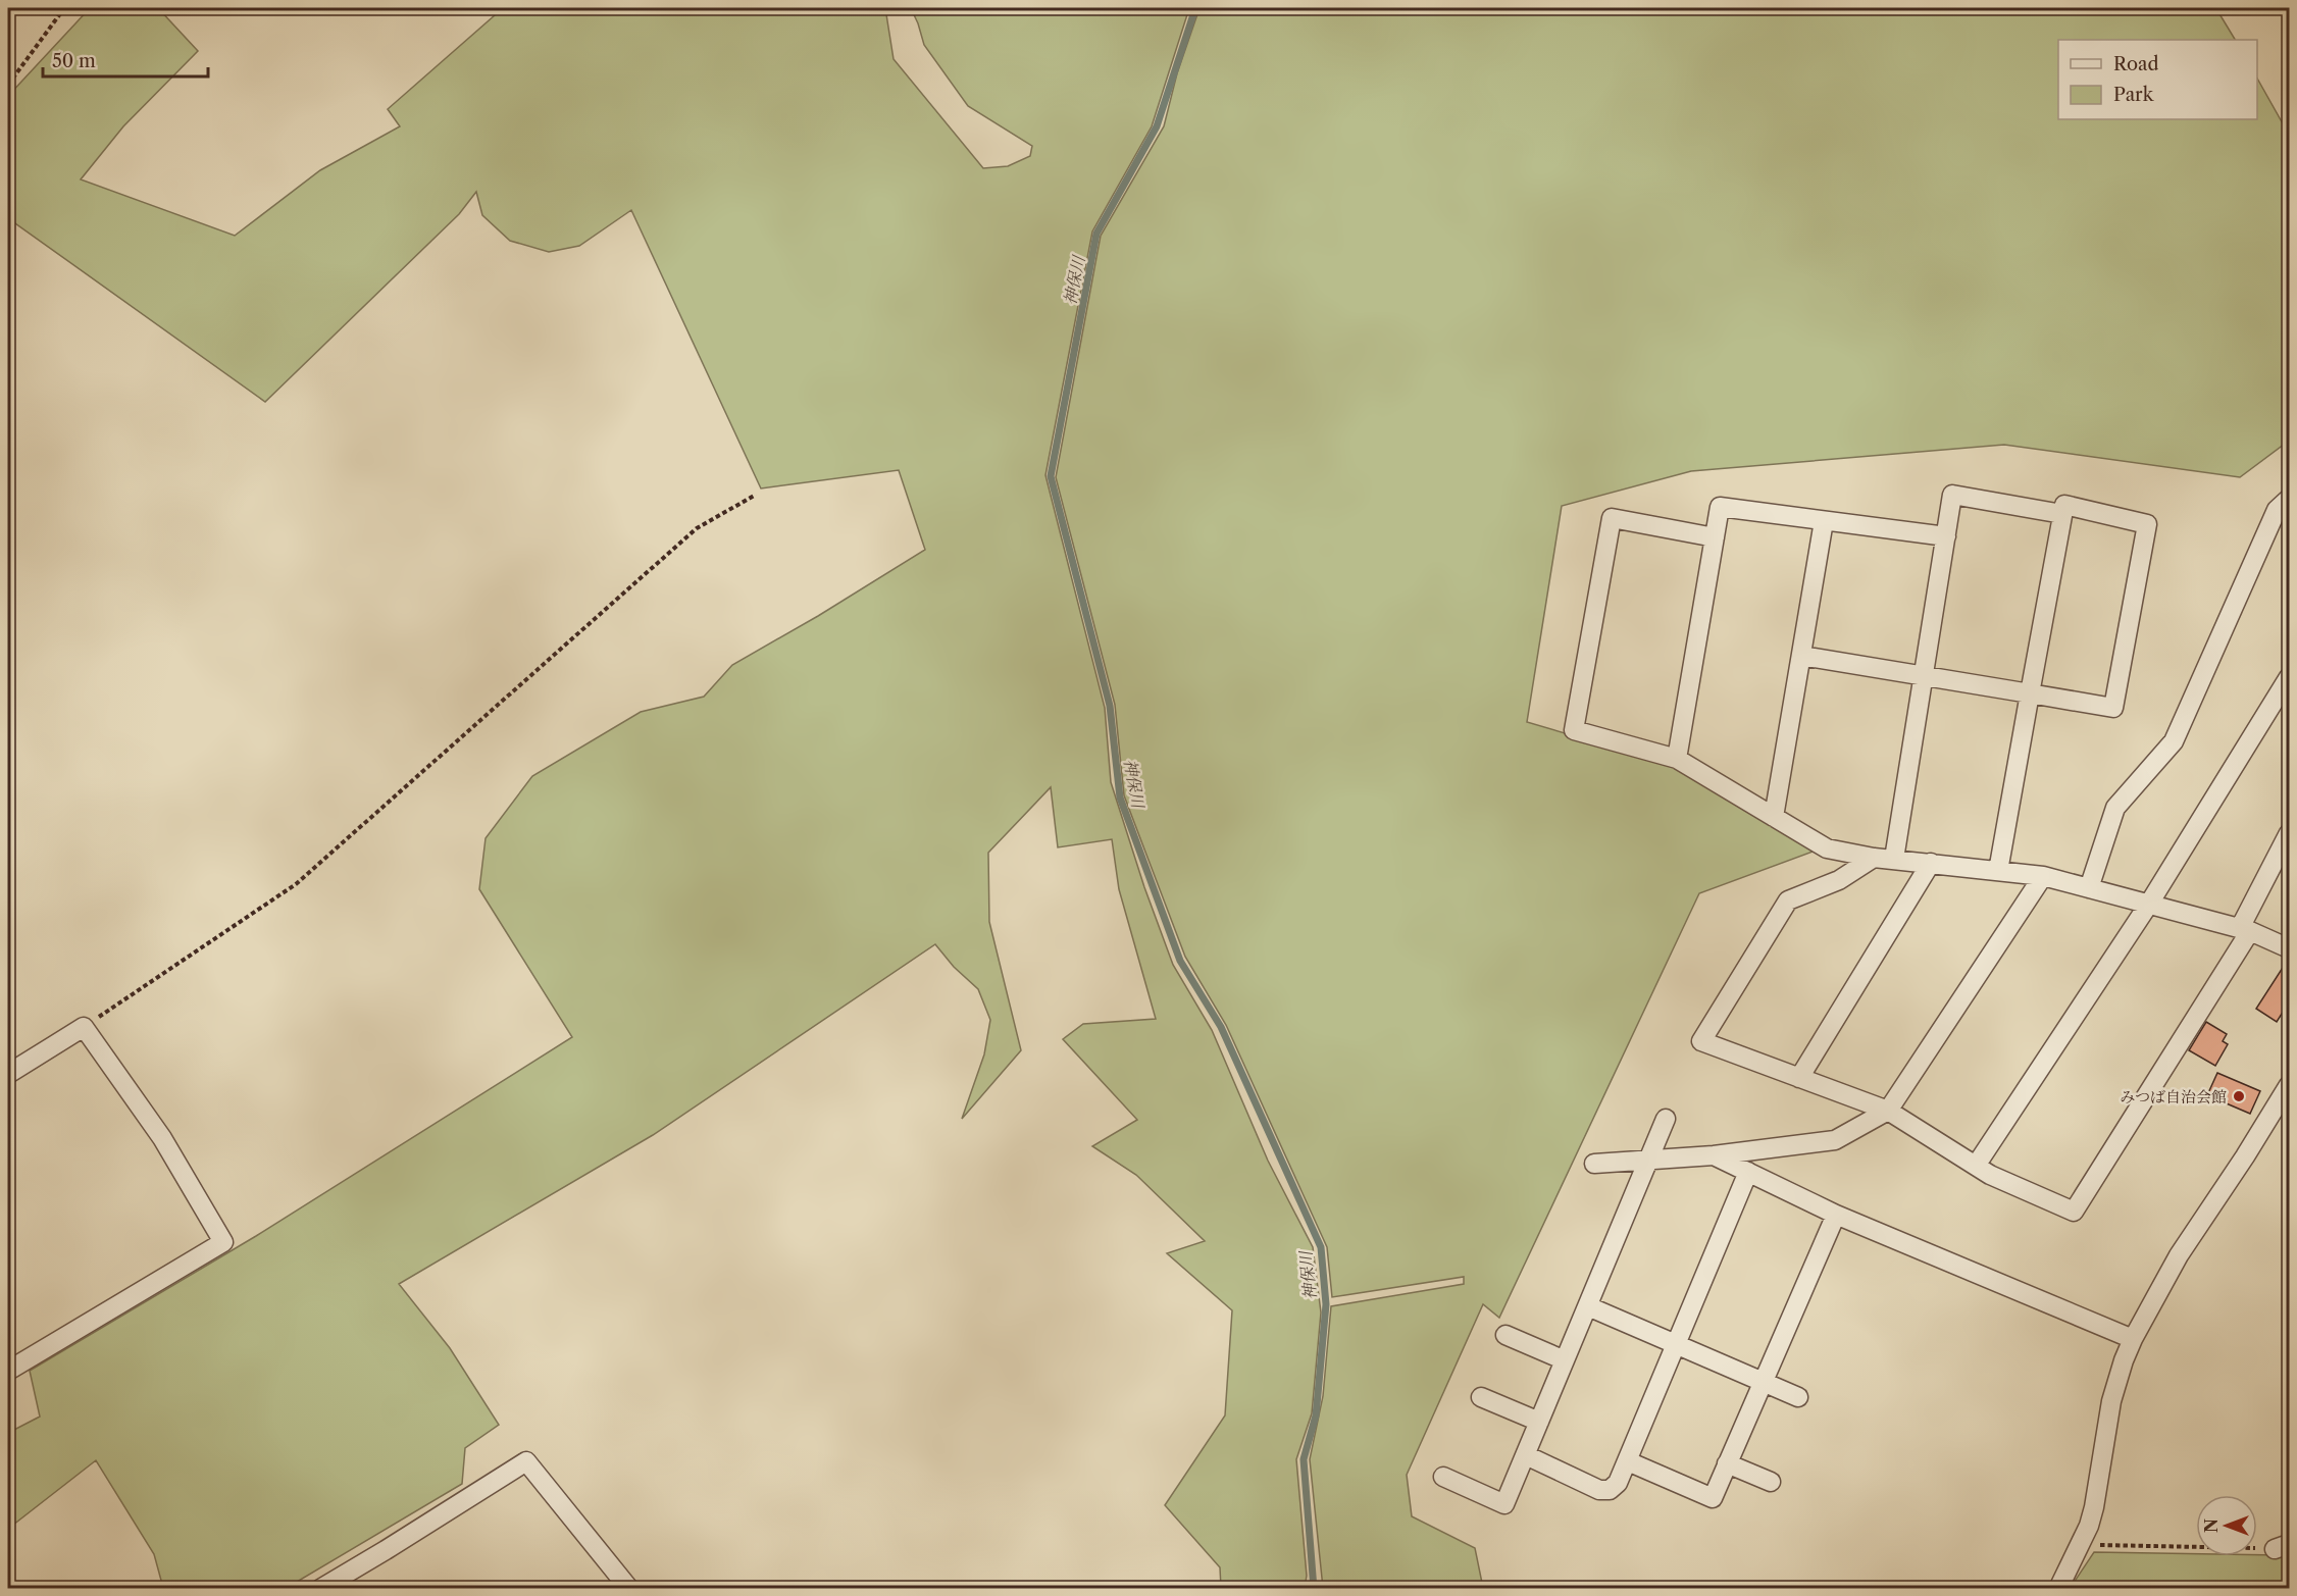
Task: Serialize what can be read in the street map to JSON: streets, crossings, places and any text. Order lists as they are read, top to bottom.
{
  "water": ["神保川"],
  "places": ["みつば自治会館"],
  "legend": ["Road", "Park"],
  "scale_bar": "50 m",
  "north": "left"
}
